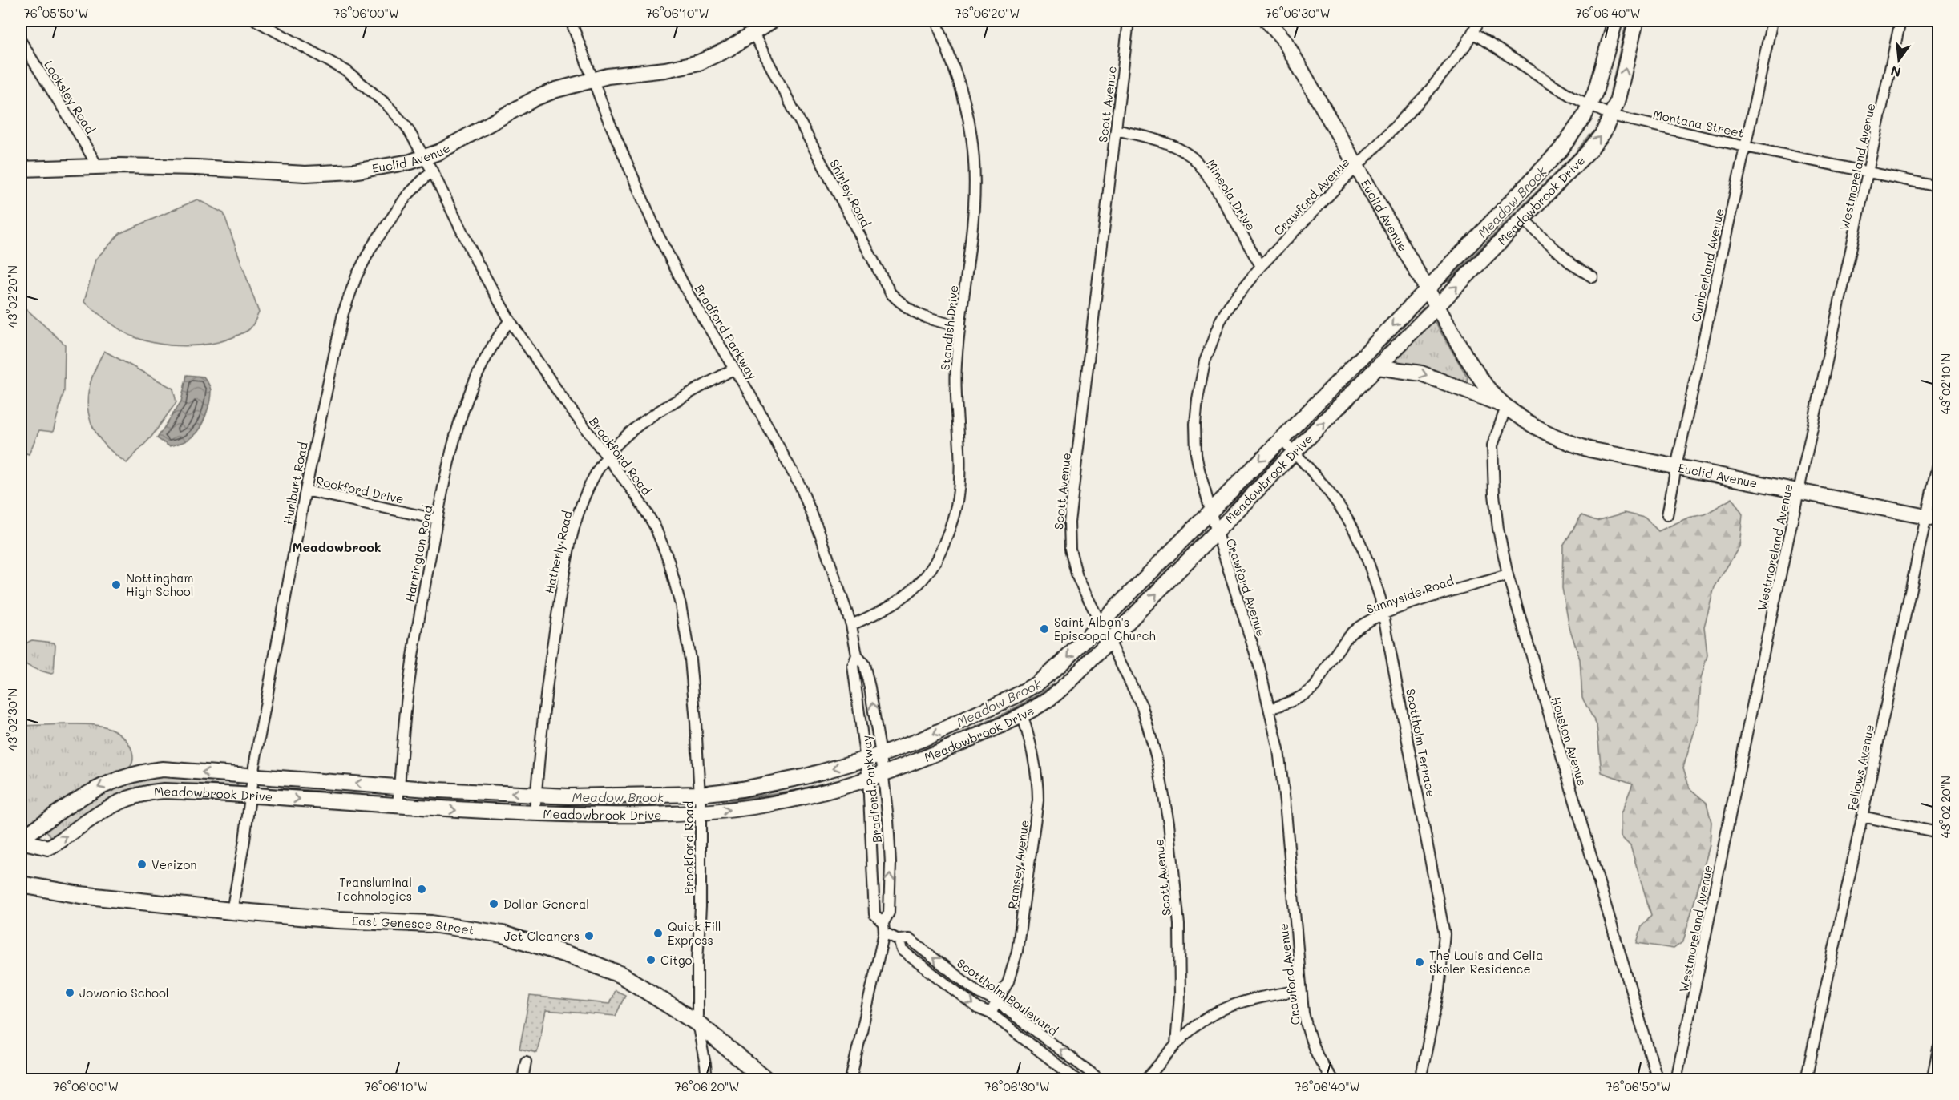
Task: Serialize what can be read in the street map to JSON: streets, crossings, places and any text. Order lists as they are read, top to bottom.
{
  "streets": {
    "main road": ["East Genesee Street"],
    "street": [
      "Locksley Road",
      "Scott Avenue",
      "Montana Street",
      "Euclid Avenue",
      "Westmoreland Avenue",
      "Shirley Road",
      "Mineola Drive",
      "Crawford Avenue",
      "Meadowbrook Drive",
      "Cumberland Avenue",
      "Standish Drive",
      "Bradford Parkway",
      "Brookford Road",
      "Hurlburt Road",
      "Rockford Drive",
      "Hatherly Road",
      "Harrington Road",
      "Sunnyside Road",
      "Houston Avenue",
      "Scottholm Terrace",
      "Fellows Avenue",
      "Ramsey Avenue",
      "Scottholm Boulevard"
    ]
  },
  "crossings": [
    ["Locksley Road", "Euclid Avenue"],
    ["Scott Avenue", "Mineola Drive"],
    ["Scott Avenue", "Meadowbrook Drive"],
    ["Montana Street", "Westmoreland Avenue"],
    ["Montana Street", "Crawford Avenue"],
    ["Montana Street", "Meadowbrook Drive"],
    ["Montana Street", "Cumberland Avenue"],
    ["Euclid Avenue", "Westmoreland Avenue"],
    ["Euclid Avenue", "Shirley Road"],
    ["Euclid Avenue", "Crawford Avenue"],
    ["Euclid Avenue", "Meadowbrook Drive"],
    ["Euclid Avenue", "Cumberland Avenue"],
    ["Euclid Avenue", "Bradford Parkway"],
    ["Euclid Avenue", "Brookford Road"],
    ["Euclid Avenue", "Hurlburt Road"],
    ["Euclid Avenue", "Houston Avenue"],
    ["Euclid Avenue", "Fellows Avenue"],
    ["Shirley Road", "Standish Drive"],
    ["Mineola Drive", "Crawford Avenue"],
    ["Crawford Avenue", "Meadowbrook Drive"],
    ["Crawford Avenue", "Sunnyside Road"],
    ["Meadowbrook Drive", "Bradford Parkway"],
    ["Meadowbrook Drive", "Brookford Road"],
    ["Meadowbrook Drive", "Hurlburt Road"],
    ["Meadowbrook Drive", "Hatherly Road"],
    ["Meadowbrook Drive", "Harrington Road"],
    ["Meadowbrook Drive", "Scottholm Terrace"],
    ["Meadowbrook Drive", "Ramsey Avenue"],
    ["Standish Drive", "Bradford Parkway"],
    ["Bradford Parkway", "Hatherly Road"],
    ["Bradford Parkway", "Scottholm Boulevard"],
    ["Brookford Road", "Hurlburt Road"],
    ["Brookford Road", "Hatherly Road"],
    ["Brookford Road", "Harrington Road"],
    ["Brookford Road", "East Genesee Street"],
    ["Hurlburt Road", "Rockford Drive"],
    ["Hurlburt Road", "East Genesee Street"],
    ["Rockford Drive", "Harrington Road"],
    ["Sunnyside Road", "Houston Avenue"],
    ["Sunnyside Road", "Scottholm Terrace"],
    ["Ramsey Avenue", "Scottholm Boulevard"]
  ],
  "districts": ["Meadowbrook"],
  "water": ["Meadow Brook"],
  "places": [
    "Nottingham High School",
    "Saint Alban's Episcopal Church",
    "Verizon",
    "Transluminal Technologies",
    "Dollar General",
    "Quick Fill Express",
    "Jet Cleaners",
    "Citgo",
    "The Louis and Celia Skoler Residence",
    "Jowonio School"
  ],
  "north": "bottom",
  "coordinates": [
    "76°05'50\"W",
    "76°06'00\"W",
    "76°06'10\"W",
    "76°06'20\"W",
    "76°06'30\"W",
    "76°06'40\"W",
    "43°02'20\"N",
    "43°02'10\"N",
    "43°02'30\"N",
    "76°06'50\"W"
  ]
}
